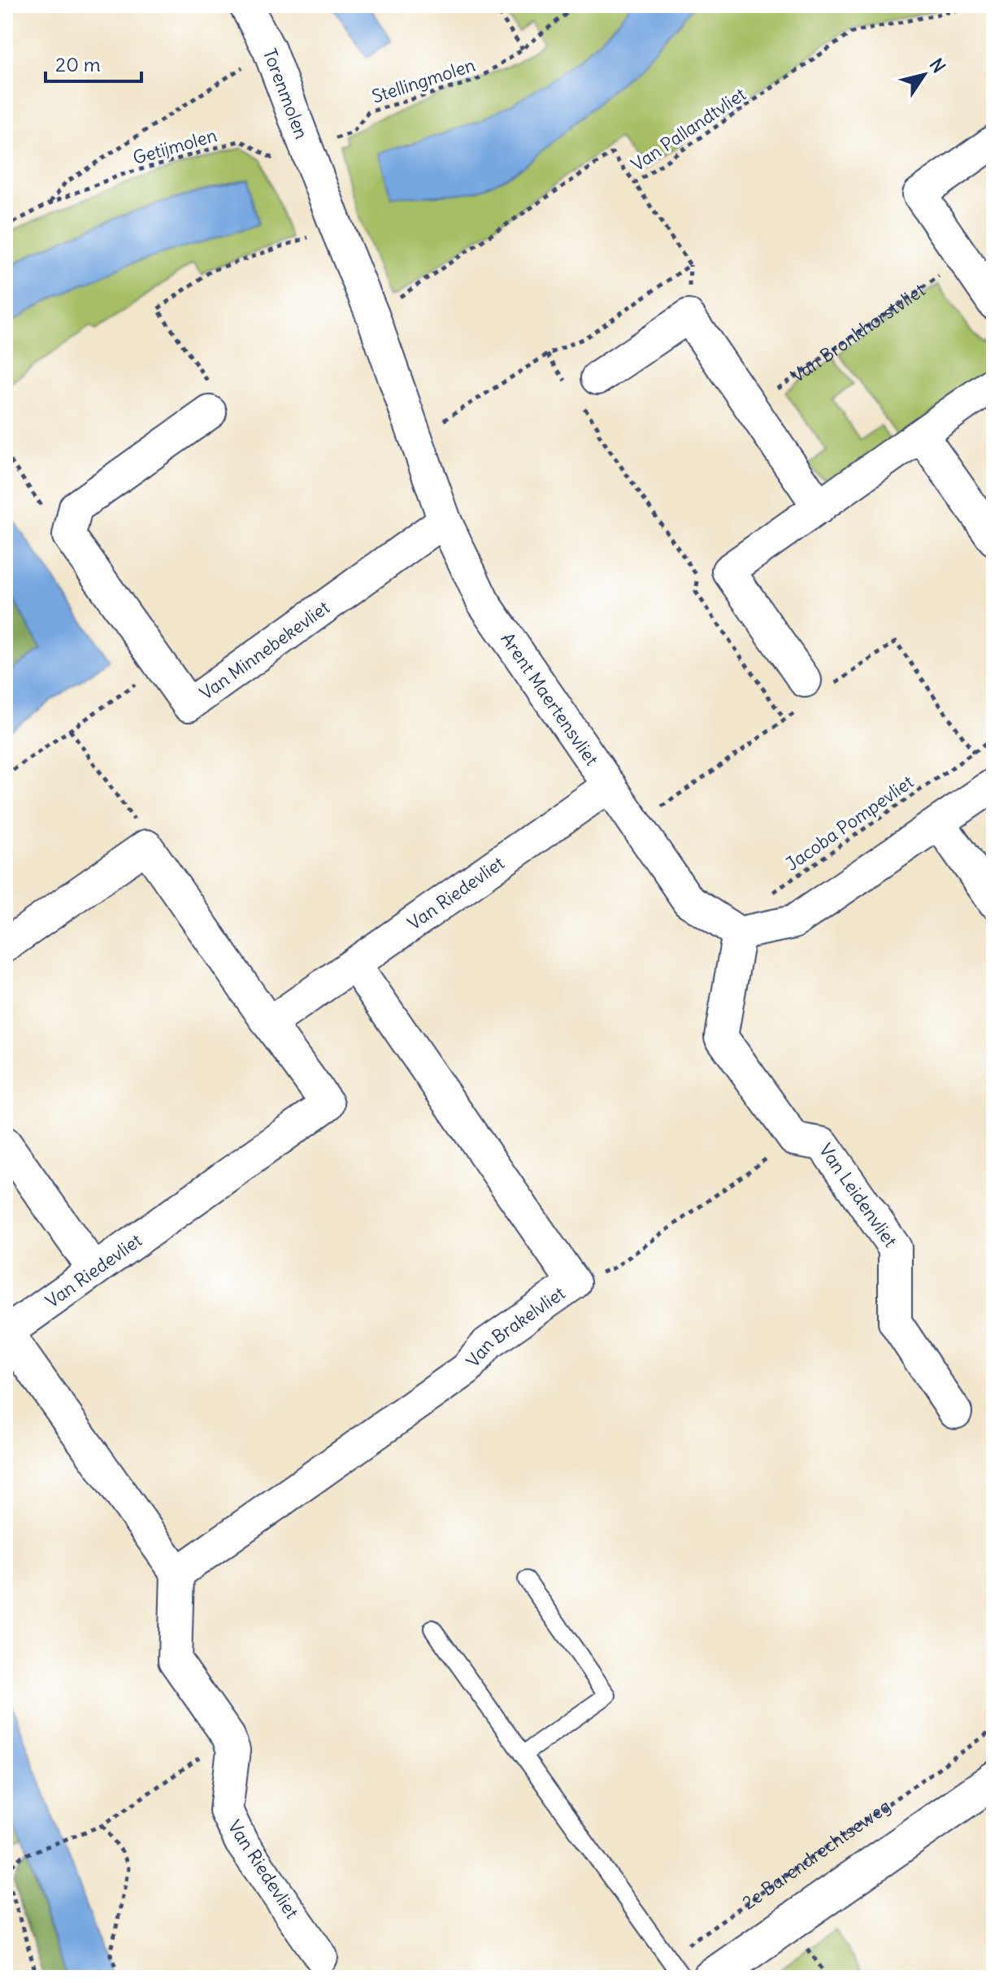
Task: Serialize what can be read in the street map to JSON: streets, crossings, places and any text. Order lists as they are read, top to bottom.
{
  "streets": {
    "street": [
      "Torenmolen",
      "Van Minnebekevliet",
      "Arent Maertensvliet",
      "Van Riedevliet",
      "Van Leidenvliet",
      "Van Brakelvliet"
    ],
    "path": [
      "Stellingmolen",
      "Van Pallandtvliet",
      "Getijmolen",
      "Van Bronkhorstvliet",
      "Jacoba Pompevliet",
      "2e Barendrechtseweg"
    ]
  },
  "crossings": [
    ["Stellingmolen", "Torenmolen"],
    ["Stellingmolen", "Getijmolen"],
    ["Stellingmolen", "Arent Maertensvliet"],
    ["Torenmolen", "Getijmolen"],
    ["Torenmolen", "Arent Maertensvliet"],
    ["Van Pallandtvliet", "Arent Maertensvliet"],
    ["Getijmolen", "Arent Maertensvliet"],
    ["Van Minnebekevliet", "Arent Maertensvliet"],
    ["Arent Maertensvliet", "Van Riedevliet"],
    ["Arent Maertensvliet", "Van Leidenvliet"],
    ["Van Riedevliet", "Van Brakelvliet"],
    ["Van Leidenvliet", "Van Brakelvliet"]
  ],
  "scale_bar": "20 m",
  "north": "top right"
}
